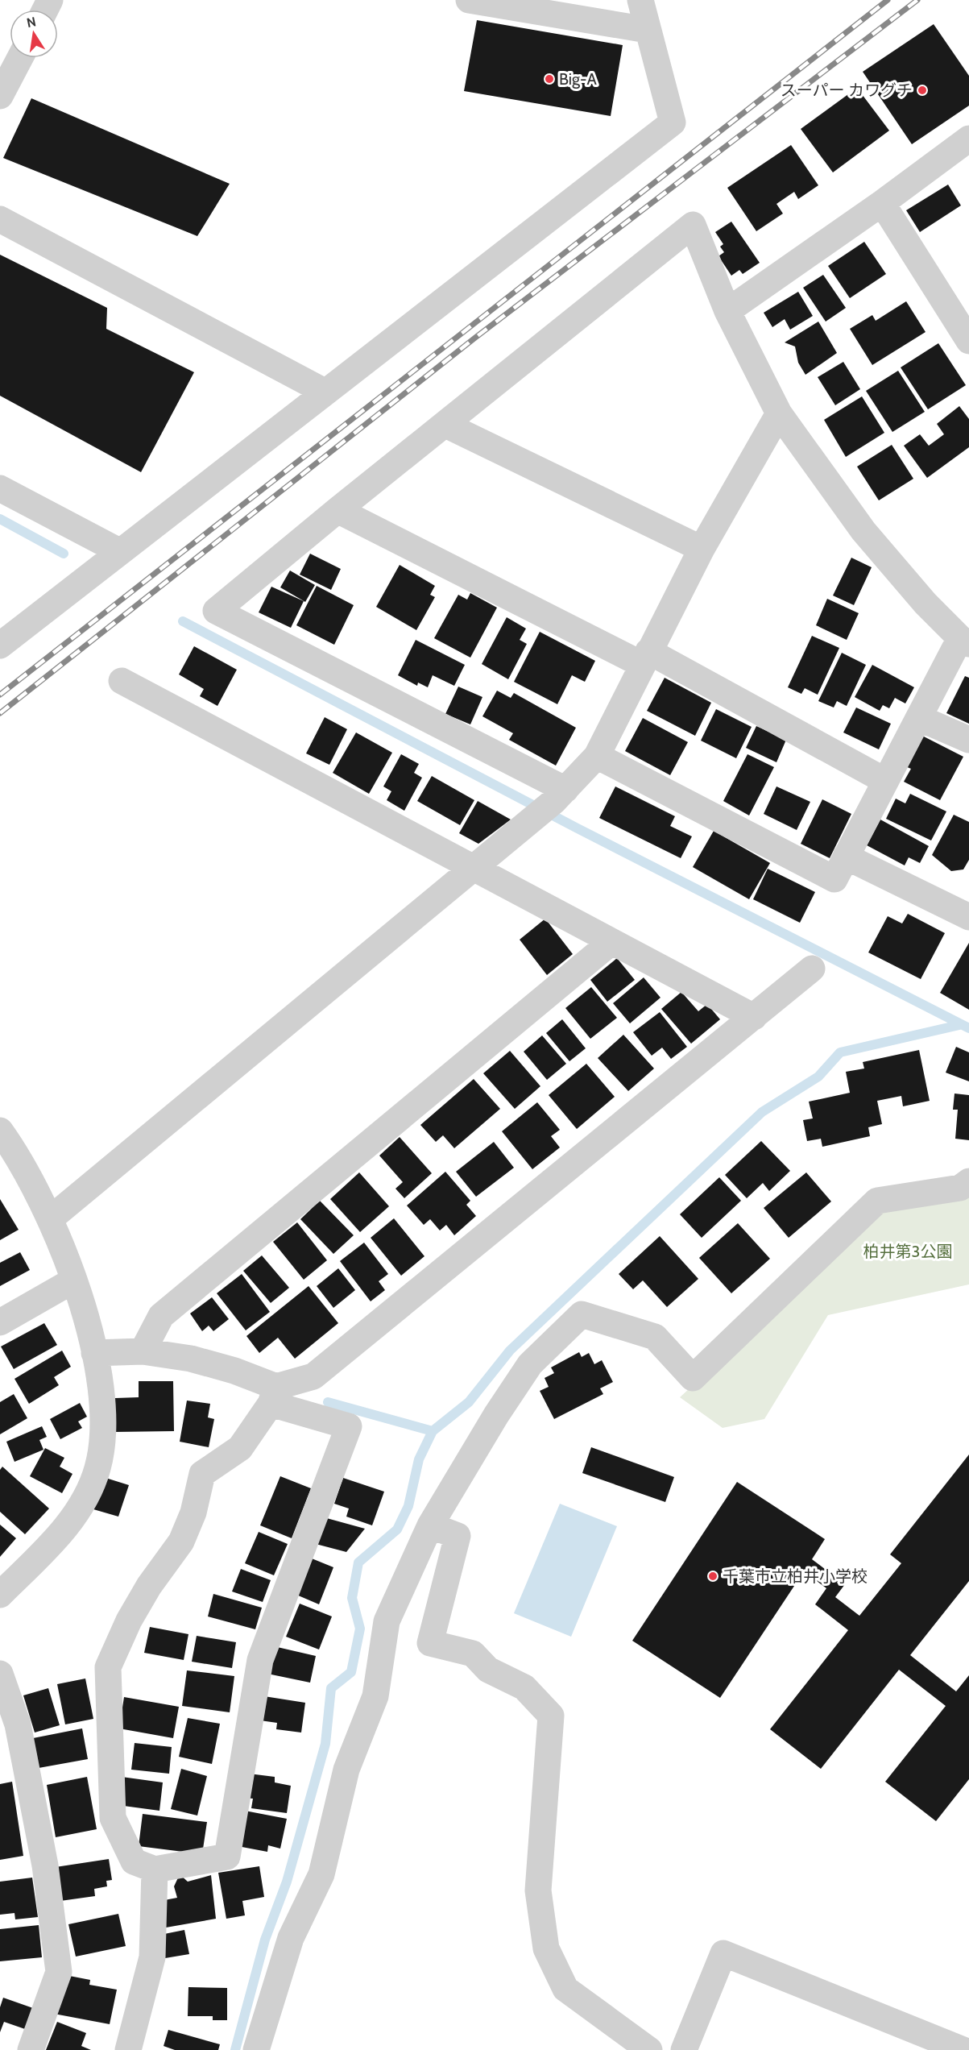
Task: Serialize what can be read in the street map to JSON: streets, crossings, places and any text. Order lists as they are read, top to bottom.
{
  "parks": ["柏井第3公園"],
  "places": ["Big-A", "スーパー カワグチ", "千葉市立柏井小学校"],
  "north": "top"
}
